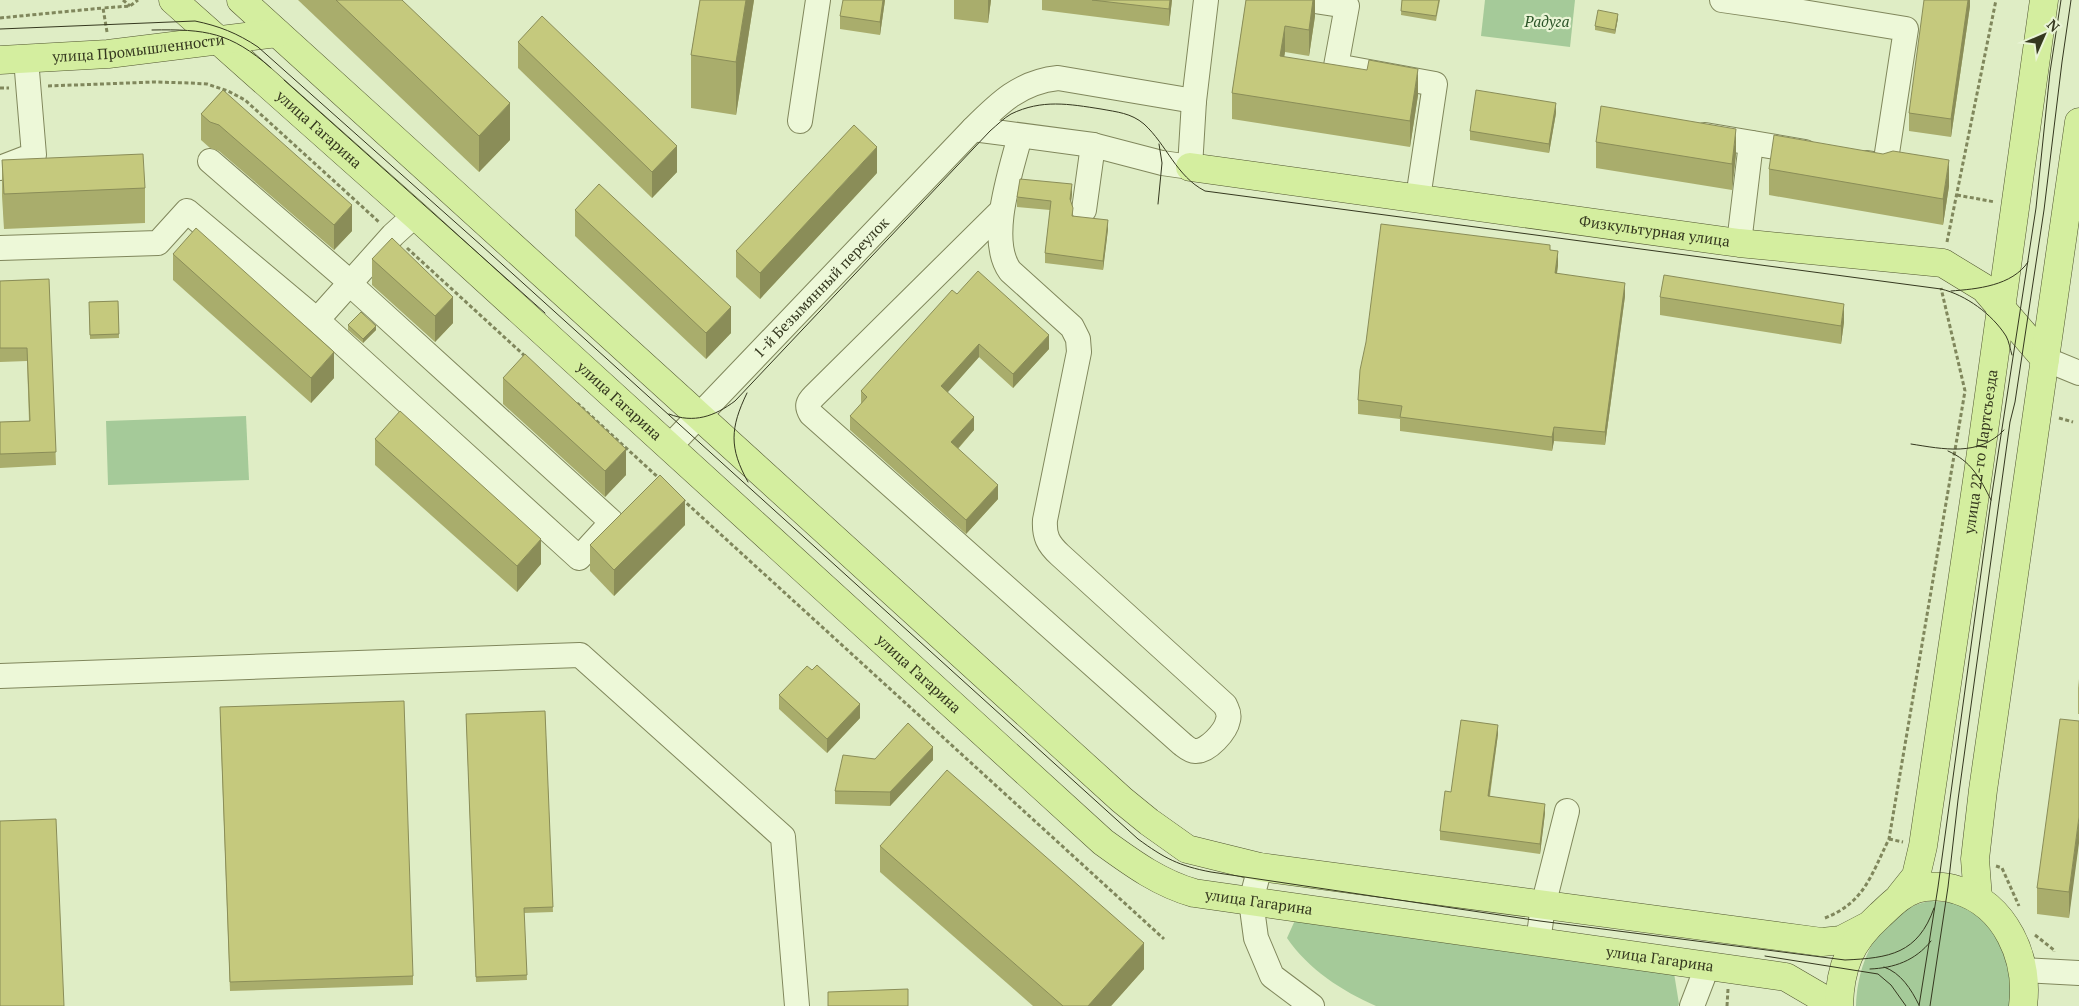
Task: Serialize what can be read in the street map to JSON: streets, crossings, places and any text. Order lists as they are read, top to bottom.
{
  "streets": {
    "main road": [
      "улица Промышленности",
      "улица Гагарина",
      "Физкультурная улица",
      "улица 22-го Партсъезда"
    ],
    "street": ["1-й Безымянный переулок"]
  },
  "crossings": [
    ["улица Промышленности", "улица Гагарина"],
    ["улица Гагарина", "1-й Безымянный переулок"],
    ["Физкультурная улица", "улица 22-го Партсъезда"]
  ],
  "parks": ["Радyга"],
  "north": "top right"
}
